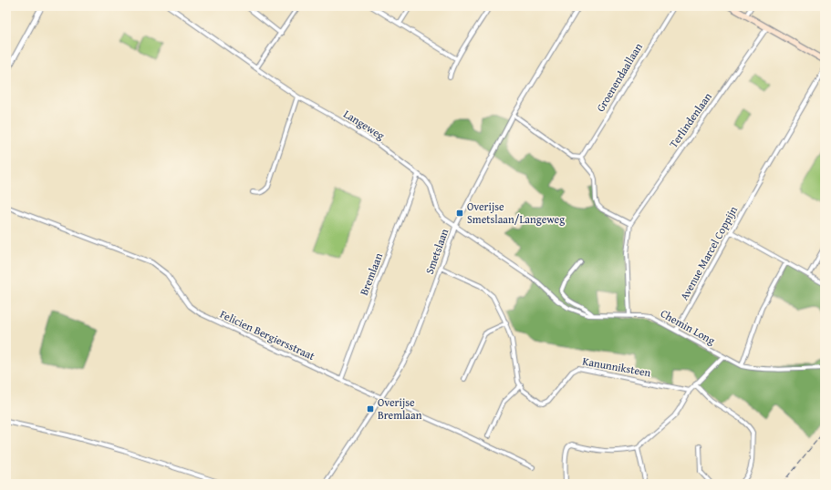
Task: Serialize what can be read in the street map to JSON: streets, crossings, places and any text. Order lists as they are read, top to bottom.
{
  "streets": {
    "street": [
      "Groenendaallaan",
      "Terlindenlaan",
      "Langeweg",
      "Smetslaan",
      "Avenue Marcel Coppijn",
      "Bremlaan",
      "Chemin Long",
      "Felicien Bergiersstraat",
      "Kanunniksteen"
    ]
  },
  "crossings": [
    ["Langeweg", "Smetslaan"],
    ["Langeweg", "Bremlaan"],
    ["Langeweg", "Chemin Long"],
    ["Smetslaan", "Felicien Bergiersstraat"],
    ["Smetslaan", "Kanunniksteen"],
    ["Avenue Marcel Coppijn", "Chemin Long"],
    ["Bremlaan", "Felicien Bergiersstraat"]
  ],
  "places": {
    "transit": ["Overijse Smetslaan/Langeweg", "Overijse Bremlaan"]
  }
}
